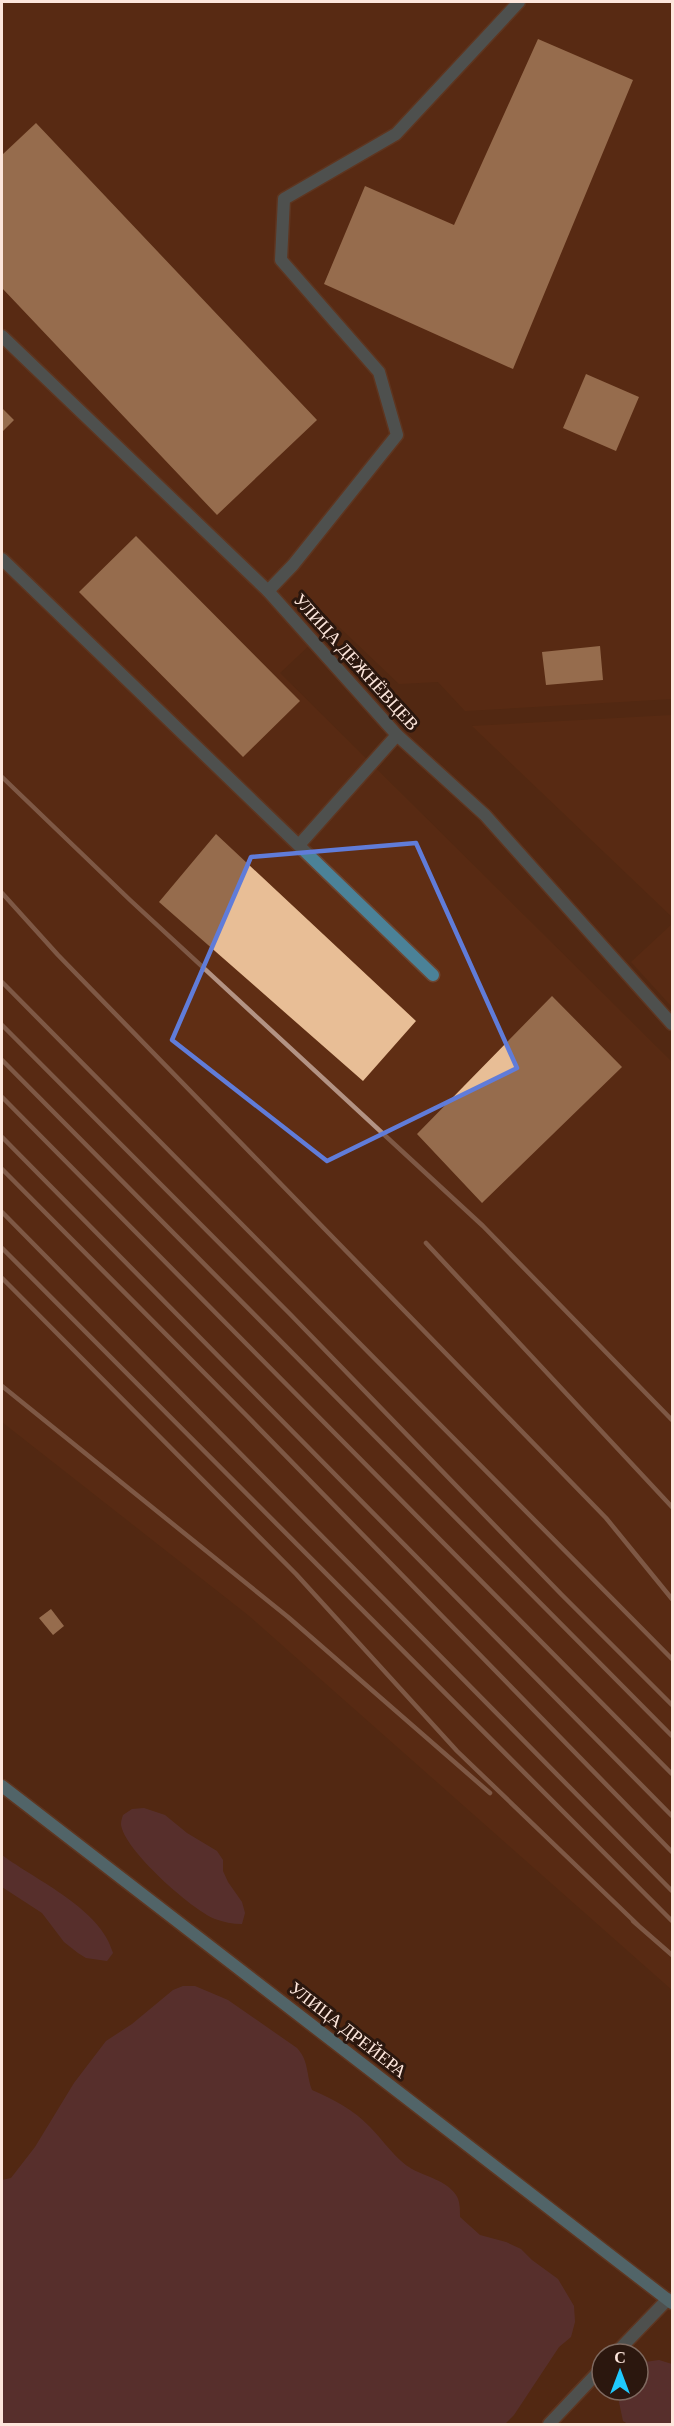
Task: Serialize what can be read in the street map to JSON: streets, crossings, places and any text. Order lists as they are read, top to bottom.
{
  "streets": {
    "main road": ["УЛИЦА ДРЕЙЕРА"],
    "street": ["УЛИЦА ДЕЖНЁВЦЕВ"]
  },
  "north": "top"
}
